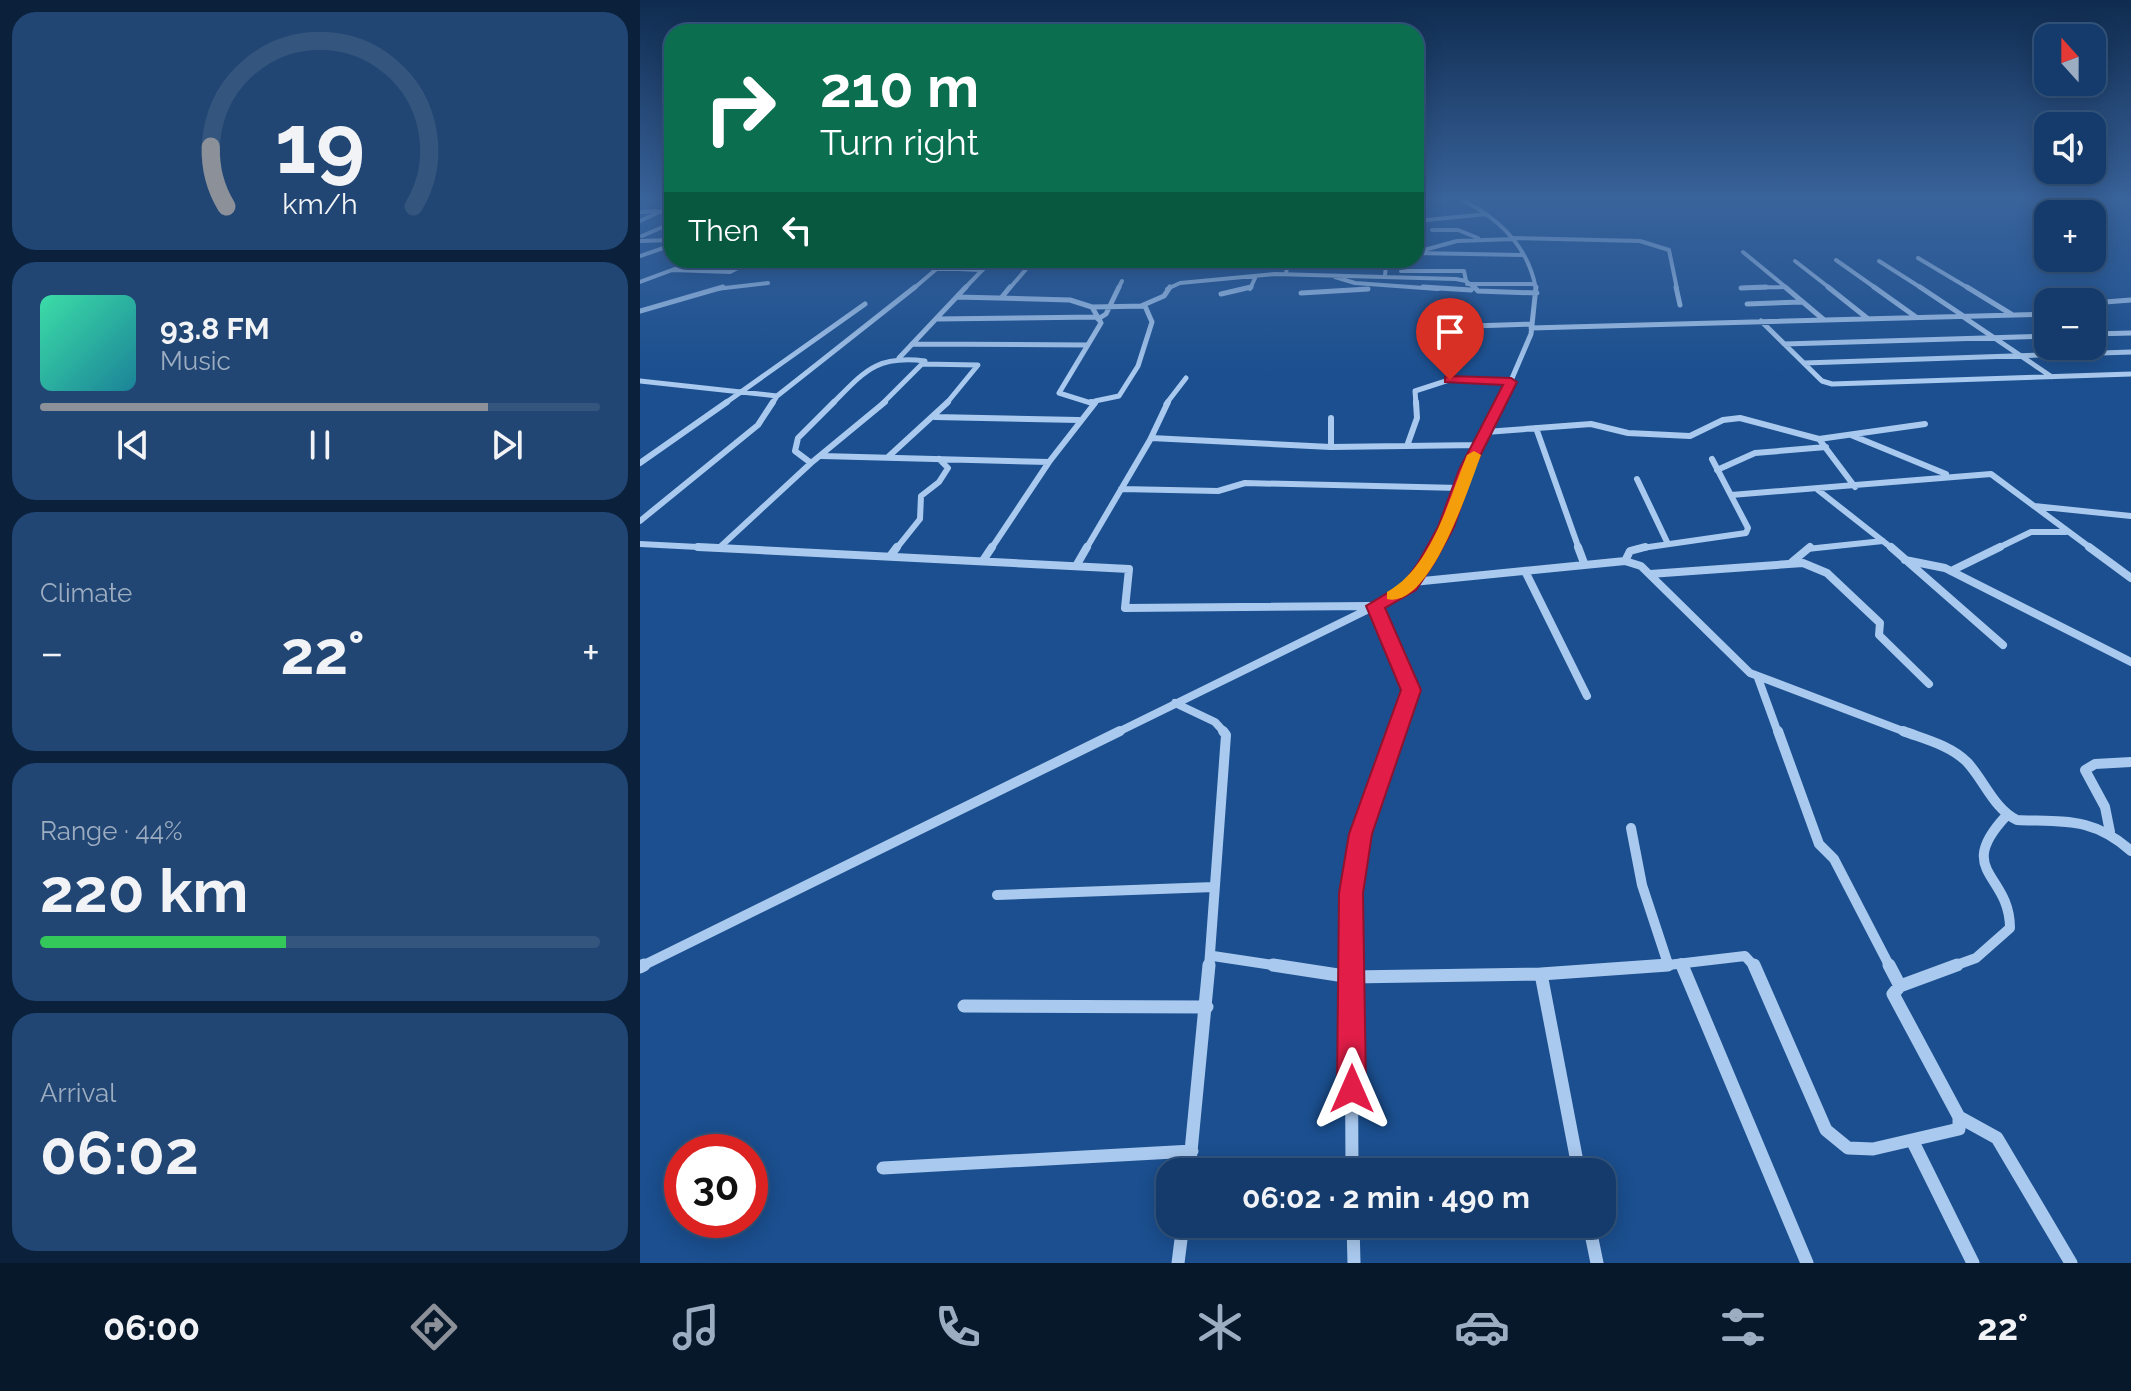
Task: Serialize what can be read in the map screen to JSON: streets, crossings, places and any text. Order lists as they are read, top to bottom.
{
  "north": "top",
  "page": {
    "map_buttons": ["+", "−"],
    "turn": ["210 m", "Turn right"],
    "then": "Then",
    "song": ["93.8 FM", "Music"],
    "tile": [
      "Climate",
      ["Range · 44%", "220 km"],
      ["Arrival", "06:02"]
    ],
    "heat": ["−", "22°", "+"],
    "limit": "30",
    "trip": "06:02 · 2 min · 490 m",
    "tabs": ["06:00", "22°"],
    "gauge": ["19", "km/h"]
  }
}
